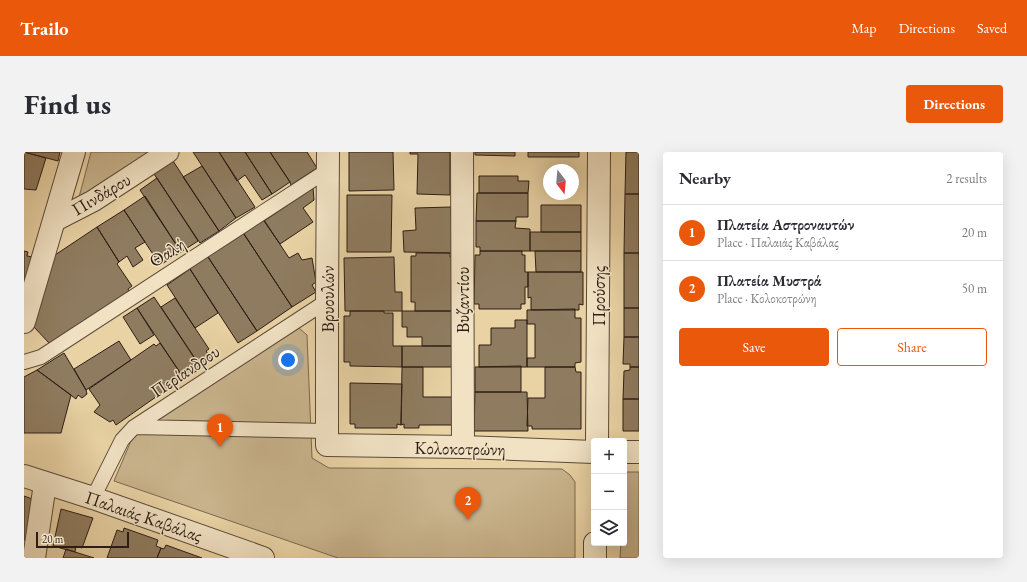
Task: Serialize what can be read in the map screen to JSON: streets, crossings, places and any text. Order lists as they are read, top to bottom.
{
  "streets": {
    "street": [
      "Πινδάρου",
      "Προύσης",
      "Βρυουλών",
      "Βυζαντίου",
      "Κολοκοτρώνη",
      "Παλαιάς Καβάλας"
    ],
    "lane": ["Θαλή", "Περίανδρου"]
  },
  "crossings": [
    ["Θαλή", "Βρυουλών"],
    ["Βρυουλών", "Περίανδρου"],
    ["Βρυουλών", "Κολοκοτρώνη"],
    ["Βυζαντίου", "Κολοκοτρώνη"],
    ["Περίανδρου", "Κολοκοτρώνη"],
    ["Περίανδρου", "Παλαιάς Καβάλας"]
  ],
  "scale_bar": "20 m",
  "north": "bottom",
  "page": {
    "header": "Trailo",
    "nav": ["Map", "Directions", "Saved"],
    "buttons": [
      "Directions",
      ["Save", "Share"]
    ],
    "title": "Find us",
    "heading": ["Nearby", "2 results"],
    "list": [
      {
        "mark": "1",
        "name": "Πλατεία Αστροναυτών",
        "note": "Place · Παλαιάς Καβάλας",
        "value": "20 m"
      },
      {
        "mark": "2",
        "name": "Πλατεία Μυστρά",
        "note": "Place · Κολοκοτρώνη",
        "value": "50 m"
      }
    ],
    "pins": ["1", "2"],
    "map_buttons": ["+", "−"],
    "scale": "20 m"
  }
}
